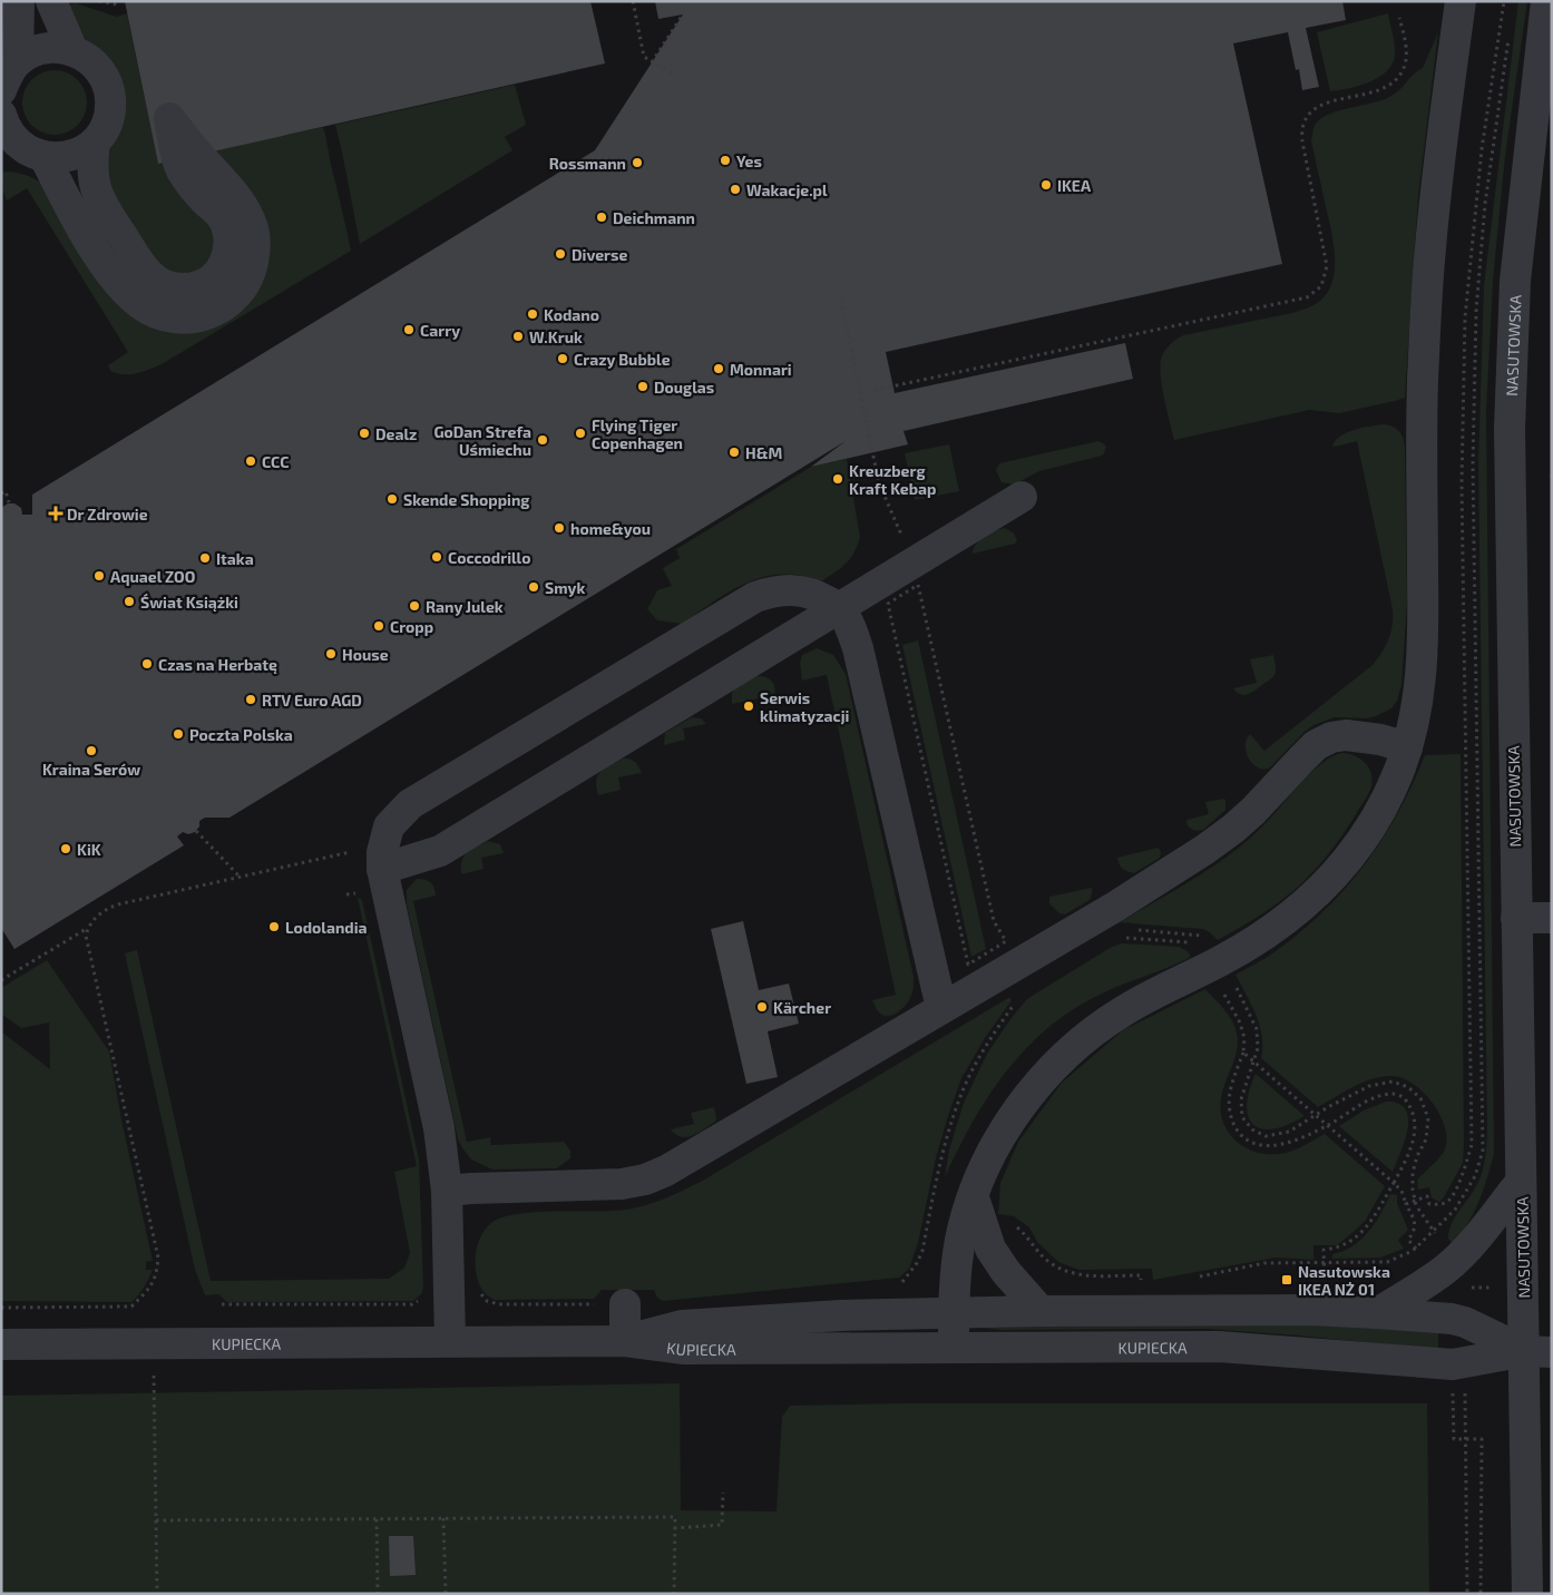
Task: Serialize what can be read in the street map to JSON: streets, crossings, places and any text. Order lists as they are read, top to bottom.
{
  "streets": {
    "street": ["NASUTOWSKA", "KUPIECKA"]
  },
  "crossings": [
    ["NASUTOWSKA", "KUPIECKA"]
  ],
  "places": {
    "other": [
      "Yes",
      "Rossmann",
      "IKEA",
      "Wakacje.pl",
      "Deichmann",
      "Diverse",
      "Kodano",
      "Carry",
      "W.Kruk",
      "Crazy Bubble",
      "Monnari",
      "Douglas",
      "Dealz",
      "Flying Tiger Copenhagen",
      "GoDan Strefa Uśmiechu",
      "H&M",
      "CCC",
      "Kreuzberg Kraft Kebap",
      "Skende Shopping",
      "home&you",
      "Coccodrillo",
      "Itaka",
      "Aquael ZOO",
      "Smyk",
      "Świat Książki",
      "Rany Julek",
      "Cropp",
      "House",
      "Czas na Herbatę",
      "RTV Euro AGD",
      "Serwis klimatyzacji",
      "Poczta Polska",
      "Kraina Serów",
      "KiK",
      "Lodolandia",
      "Kärcher"
    ],
    "health": ["Dr Zdrowie"],
    "transit": ["Nasutowska IKEA NŻ 01"]
  }
}
